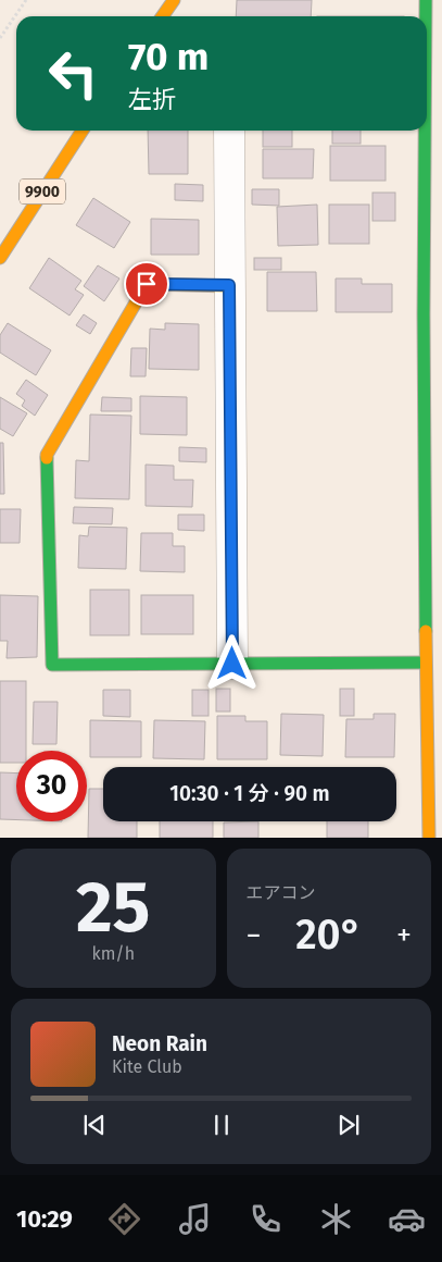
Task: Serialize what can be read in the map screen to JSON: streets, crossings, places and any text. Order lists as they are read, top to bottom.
{
  "streets": {
    "street": ["9900"]
  },
  "page": {
    "turn": ["70 m", "左折"],
    "limit": "30",
    "trip": "10:30 · 1 分 · 90 m",
    "tile": [
      ["25", "km/h"],
      "エアコン"
    ],
    "heat": ["−", "20°", "+"],
    "song": ["Neon Rain", "Kite Club"],
    "tabs": "10:29"
  }
}
